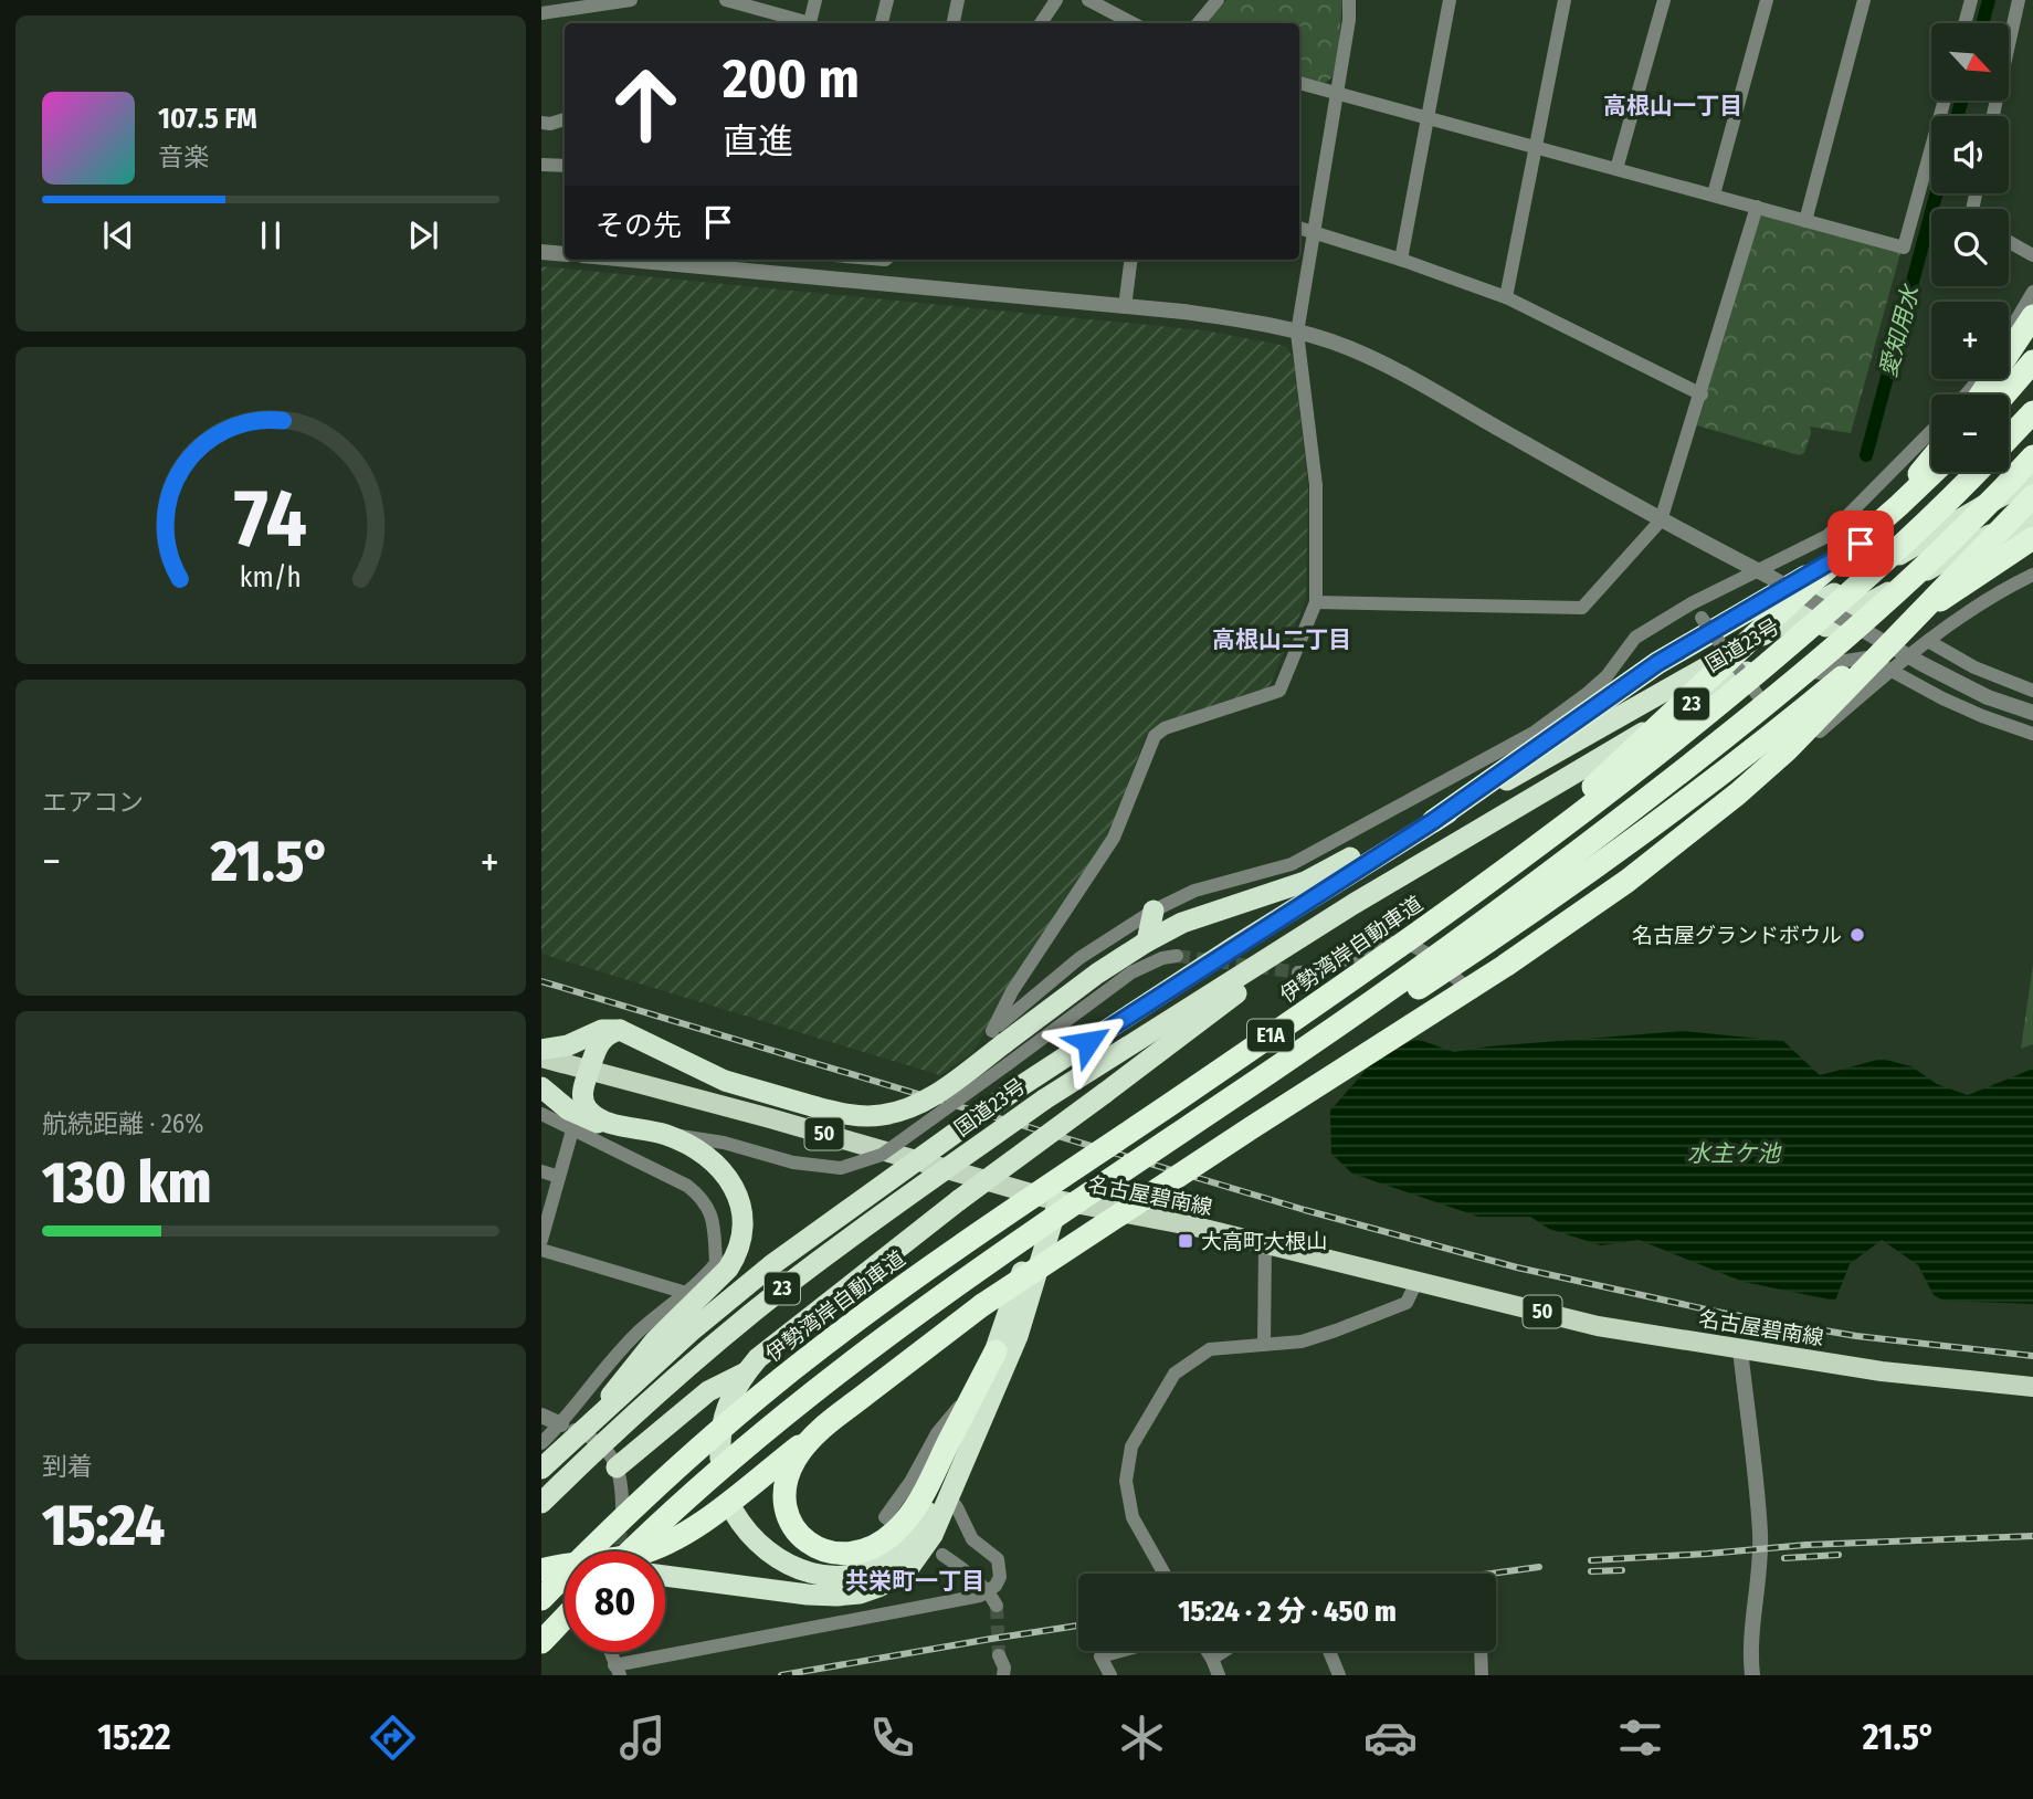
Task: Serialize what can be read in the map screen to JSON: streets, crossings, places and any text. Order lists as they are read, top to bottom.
{
  "streets": {
    "highway": [
      "国道23号",
      "23",
      "伊勢湾岸自動車道",
      "E1A"
    ],
    "main road": ["50", "名古屋碧南線"]
  },
  "districts": ["高根山一丁目", "高根山二丁目", "共栄町一丁目"],
  "water": ["愛知用水", "水主ケ池"],
  "places": {
    "other": ["名古屋グランドボウル"],
    "transit": ["大高町大根山"]
  },
  "north": "bottom right",
  "page": {
    "map_buttons": ["+", "−"],
    "turn": ["200 m", "直進"],
    "song": ["107.5 FM", "音楽"],
    "then": "その先",
    "tile": [
      "エアコン",
      ["航続距離 · 26%", "130 km"],
      ["到着", "15:24"]
    ],
    "heat": ["−", "21.5°", "+"],
    "limit": "80",
    "trip": "15:24 · 2 分 · 450 m",
    "tabs": ["15:22", "21.5°"],
    "gauge": ["74", "km/h"]
  }
}
